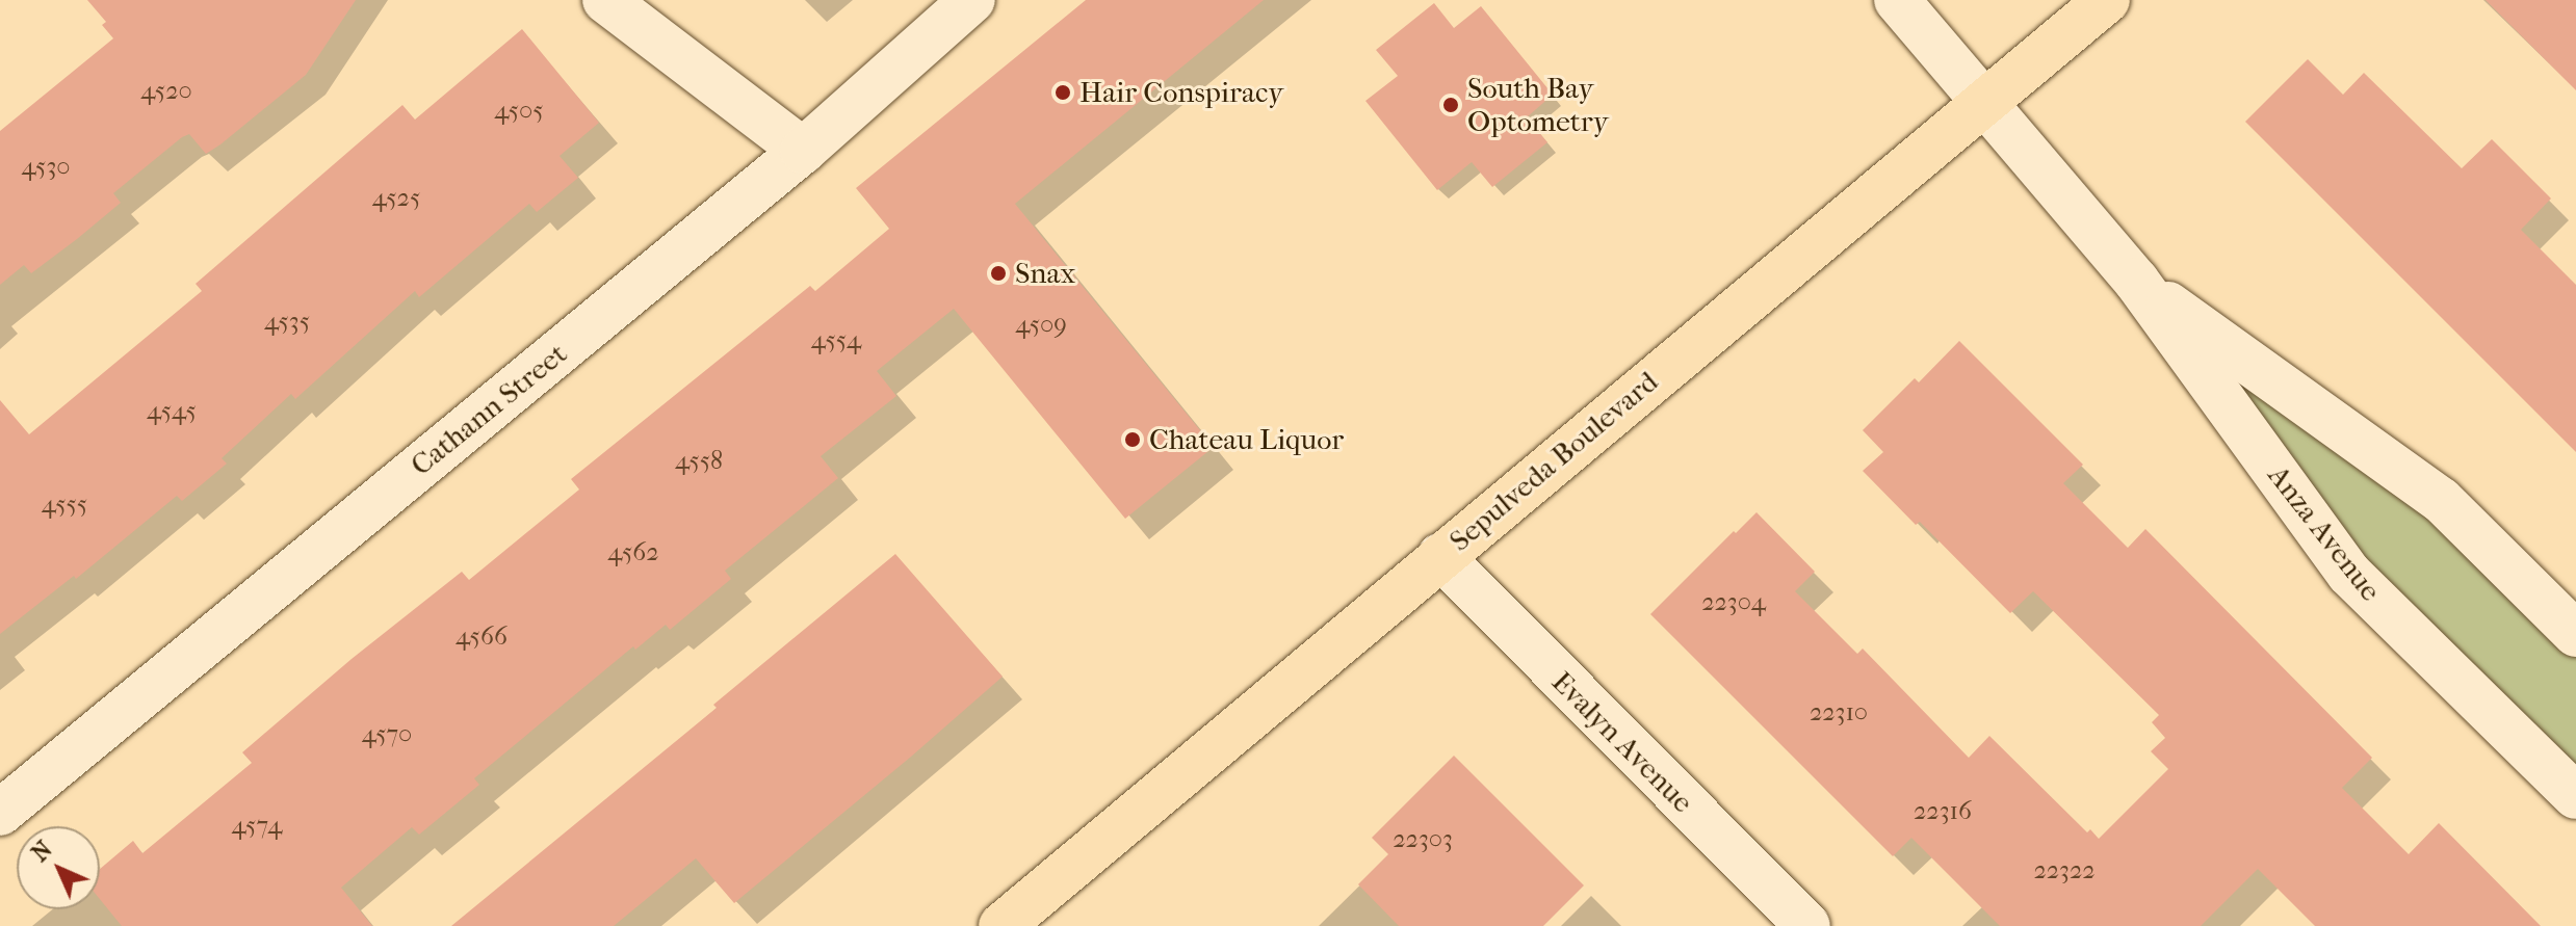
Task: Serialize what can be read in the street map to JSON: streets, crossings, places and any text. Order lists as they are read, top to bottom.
{
  "streets": {
    "main road": ["Sepulveda Boulevard"],
    "street": ["Cathann Street", "Anza Avenue", "Evalyn Avenue"]
  },
  "crossings": [
    ["Sepulveda Boulevard", "Anza Avenue"],
    ["Sepulveda Boulevard", "Evalyn Avenue"]
  ],
  "places": [
    "Hair Conspiracy",
    "South Bay Optometry",
    "Snax",
    "Chateau Liquor"
  ],
  "house_numbers": [
    "4520",
    "4505",
    "4530",
    "4525",
    "4535",
    "4509",
    "4554",
    "4545",
    "4558",
    "4555",
    "4562",
    "22304",
    "4566",
    "22310",
    "4570",
    "22316",
    "4574",
    "22303",
    "22322"
  ],
  "north": "top left"
}
